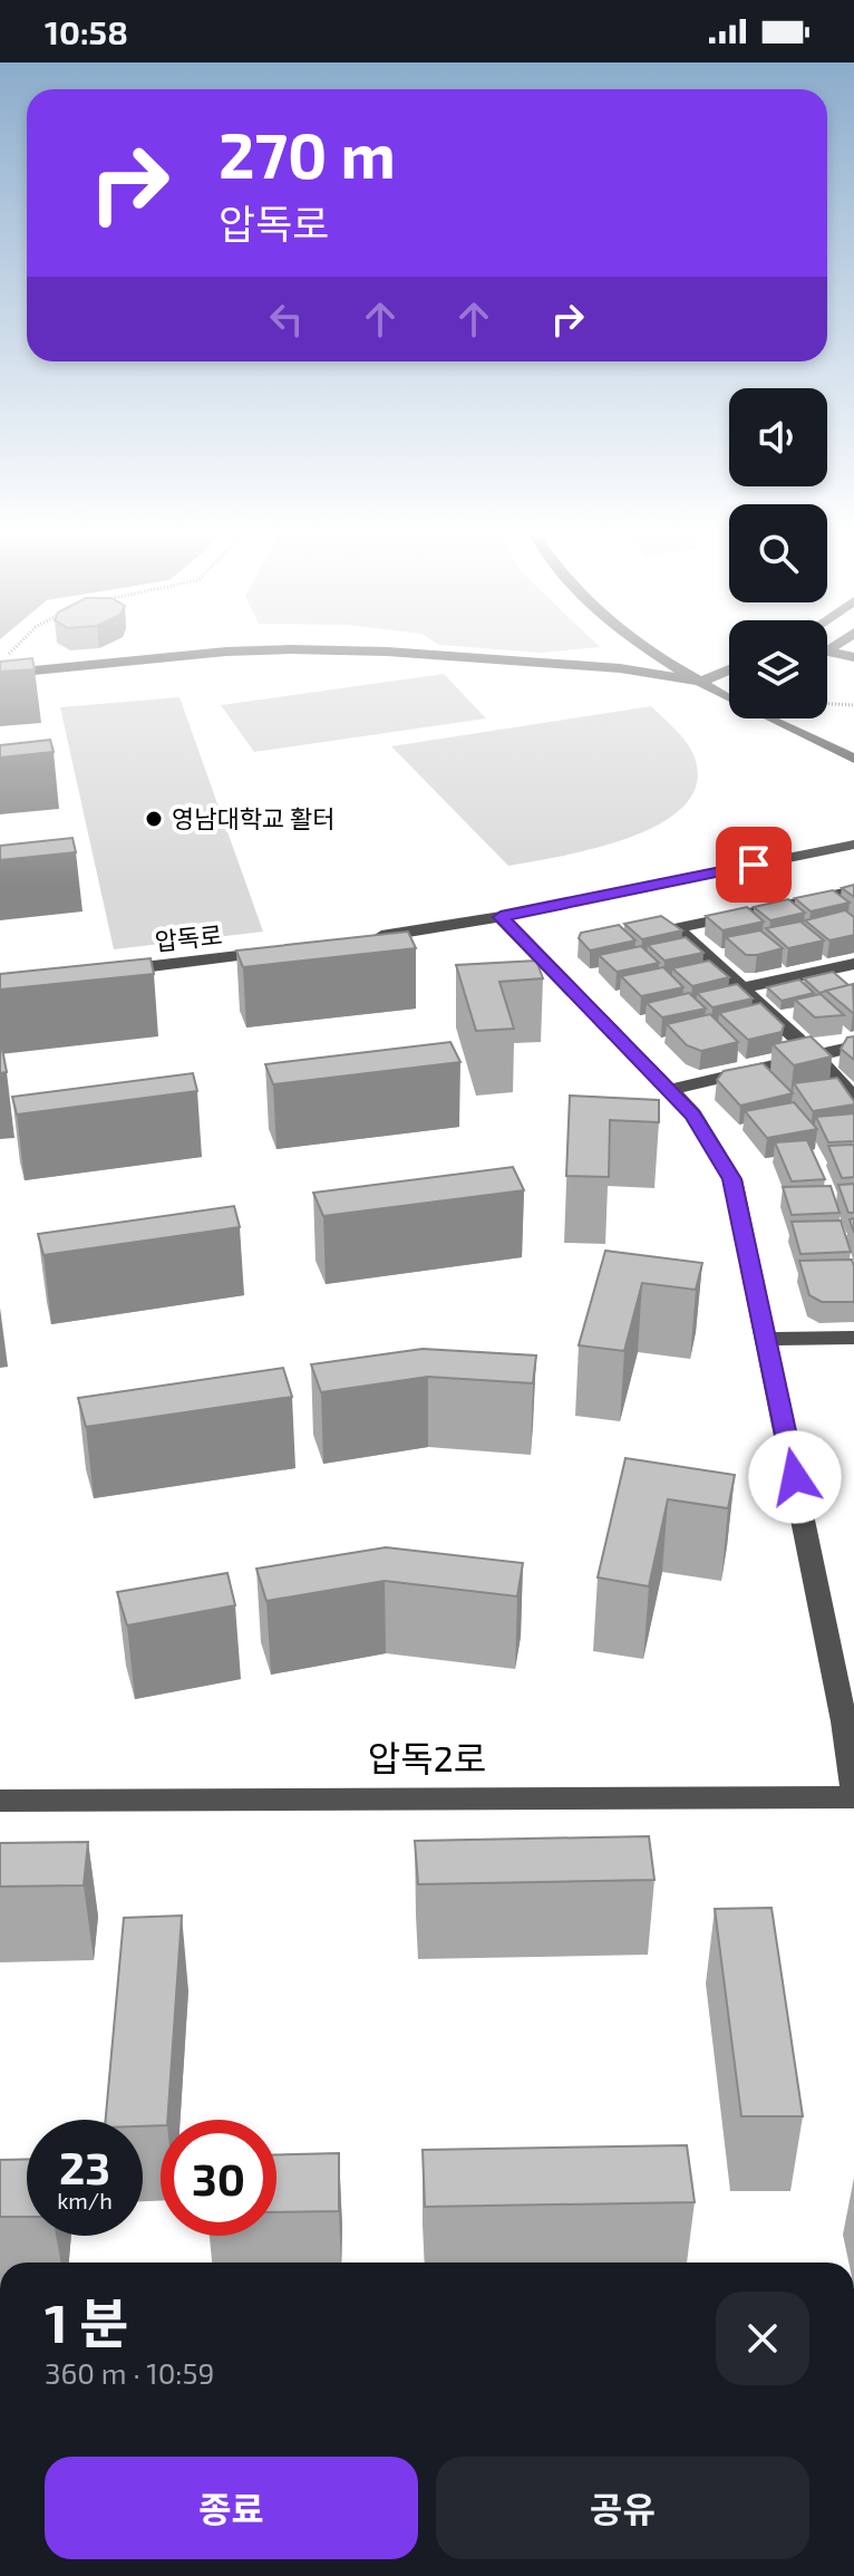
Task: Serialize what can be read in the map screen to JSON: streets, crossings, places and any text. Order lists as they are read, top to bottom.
{
  "streets": {
    "street": ["압독로", "압독2로"]
  },
  "places": ["영남대학교 활터"],
  "page": {
    "status": "10:58",
    "turn": ["270 m", "압독로"],
    "speed": "23 km/h",
    "limit": "30",
    "heading": ["1 분", "360 m · 10:59"],
    "buttons": ["종료", "공유"]
  }
}
